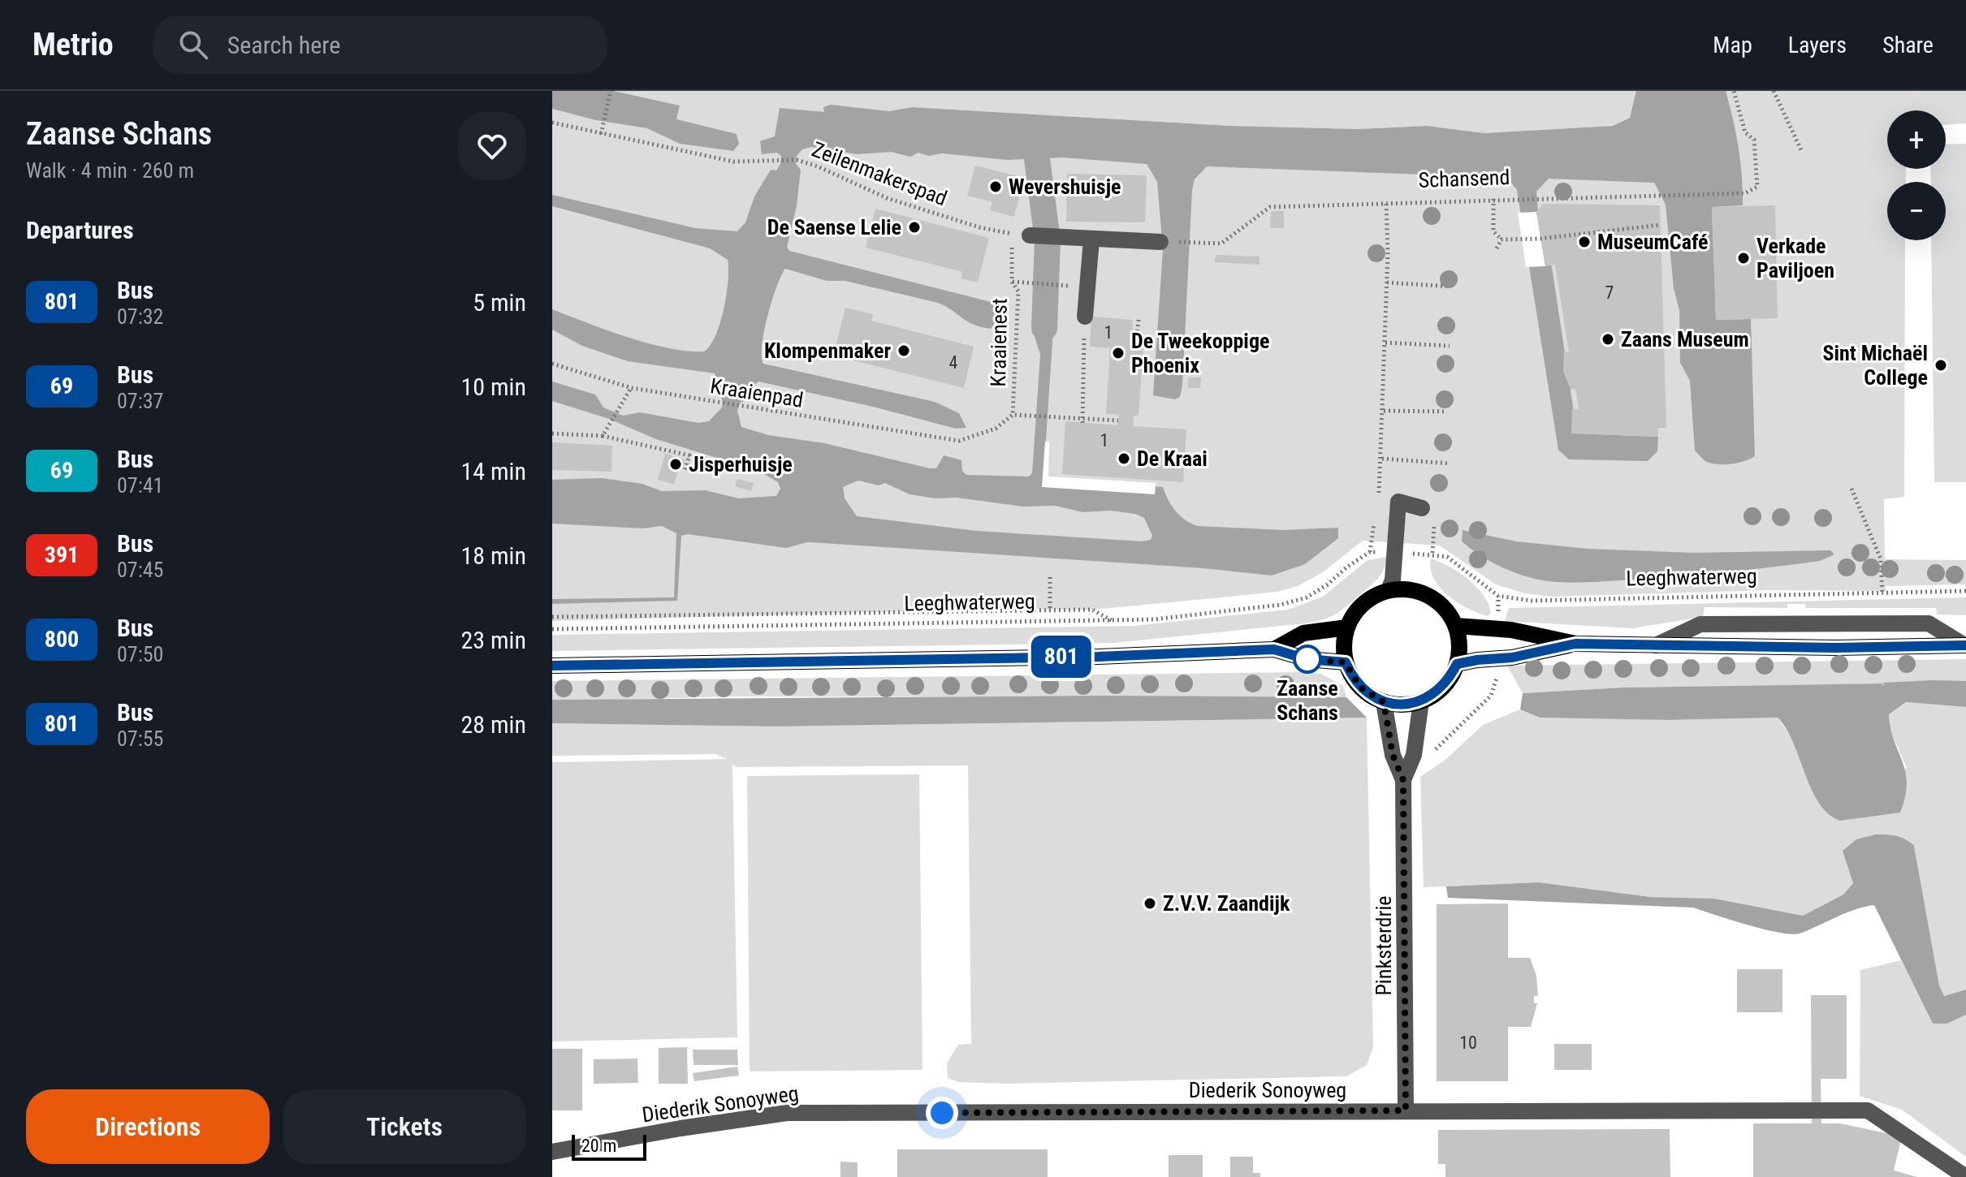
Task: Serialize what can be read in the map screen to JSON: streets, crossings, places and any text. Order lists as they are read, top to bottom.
{
  "streets": {
    "street": ["Pinksterdrie", "Diederik Sonoyweg"],
    "path": [
      "Zeilenmakerspad",
      "Schansend",
      "Kraaienest",
      "Kraaienpad",
      "Leeghwaterweg"
    ]
  },
  "crossings": [
    ["Zeilenmakerspad", "Kraaienest"],
    ["Kraaienest", "Kraaienpad"],
    ["Pinksterdrie", "Diederik Sonoyweg"]
  ],
  "places": [
    "Wevershuisje",
    "De Saense Lelie",
    "MuseumCafé",
    "Verkade Paviljoen",
    "Zaans Museum",
    "Klompenmaker",
    "De Tweekoppige Phoenix",
    "Sint Michaël College",
    "De Kraai",
    "Jisperhuisje",
    "Zaanse Schans",
    "Z.V.V. Zaandijk"
  ],
  "lines": ["bus line 801"],
  "house_numbers": [
    "7",
    "1",
    "4",
    "1",
    "10"
  ],
  "scale_bar": "20 m",
  "page": {
    "header": "Metrio",
    "search": "Search here",
    "nav": ["Map", "Layers", "Share"],
    "heading": [
      ["Zaanse Schans", "Walk · 4 min · 260 m"],
      "Departures"
    ],
    "on_map": "801",
    "map_buttons": ["+", "−"],
    "list": [
      {
        "mark": "801",
        "name": "Bus",
        "note": "07:32",
        "value": "5 min"
      },
      {
        "mark": "69",
        "name": "Bus",
        "note": "07:37",
        "value": "10 min"
      },
      {
        "mark": "69",
        "name": "Bus",
        "note": "07:41",
        "value": "14 min"
      },
      {
        "mark": "391",
        "name": "Bus",
        "note": "07:45",
        "value": "18 min"
      },
      {
        "mark": "800",
        "name": "Bus",
        "note": "07:50",
        "value": "23 min"
      },
      {
        "mark": "801",
        "name": "Bus",
        "note": "07:55",
        "value": "28 min"
      }
    ],
    "buttons": ["Directions", "Tickets"],
    "scale": "20 m"
  }
}
